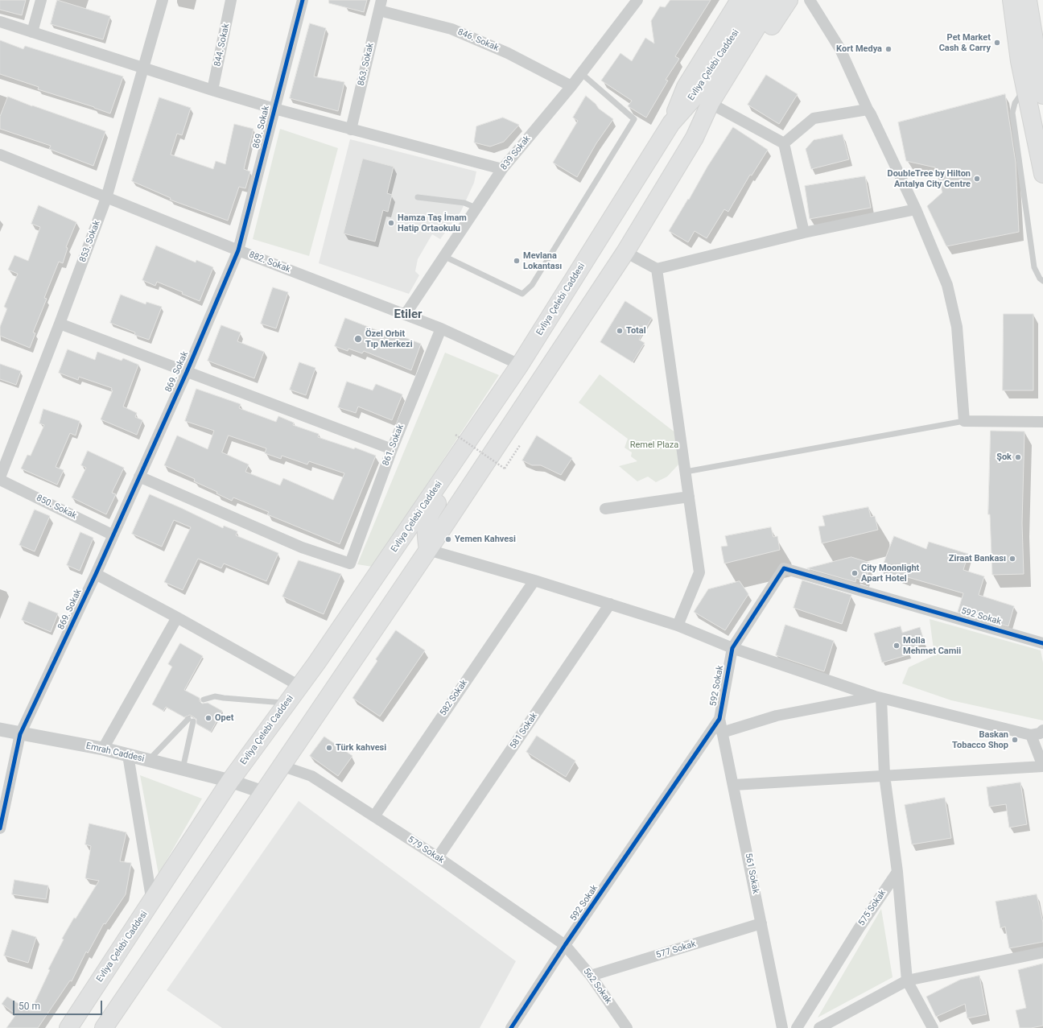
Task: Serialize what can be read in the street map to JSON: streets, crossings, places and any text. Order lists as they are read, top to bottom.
{
  "streets": {
    "main road": ["Evliya Çelebi Caddesi"],
    "street": [
      "846. Sokak",
      "844. Sokak",
      "863. Sokak",
      "869. Sokak",
      "839 Sokak",
      "853. Sokak",
      "882. Sokak",
      "861. Sokak",
      "850. Sokak",
      "592 Sokak",
      "582 Sokak",
      "581 Sokak",
      "Emrah Caddesi",
      "579 Sokak",
      "561 Sokak",
      "575 Sokak",
      "577 Sokak",
      "562 Sokak"
    ]
  },
  "crossings": [
    ["846. Sokak", "863. Sokak"],
    ["846. Sokak", "839 Sokak"],
    ["Evliya Çelebi Caddesi", "882. Sokak"],
    ["Evliya Çelebi Caddesi", "Emrah Caddesi"],
    ["Evliya Çelebi Caddesi", "579 Sokak"],
    ["869. Sokak", "882. Sokak"],
    ["869. Sokak", "861. Sokak"],
    ["869. Sokak", "850. Sokak"],
    ["869. Sokak", "Emrah Caddesi"],
    ["839 Sokak", "882. Sokak"],
    ["853. Sokak", "882. Sokak"],
    ["882. Sokak", "861. Sokak"],
    ["592 Sokak", "579 Sokak"],
    ["592 Sokak", "561 Sokak"],
    ["592 Sokak", "562 Sokak"],
    ["582 Sokak", "579 Sokak"],
    ["581 Sokak", "579 Sokak"],
    ["579 Sokak", "562 Sokak"],
    ["561 Sokak", "577 Sokak"],
    ["577 Sokak", "562 Sokak"]
  ],
  "districts": ["Etiler"],
  "parks": ["Remel Plaza"],
  "places": [
    "Pet Market Cash & Carry",
    "Kort Medya",
    "DoubleTree by Hilton Antalya City Centre",
    "Hamza Taş İmam Hatip Ortaokulu",
    "Mevlana Lokantası",
    "Total",
    "Özel Orbit Tıp Merkezi",
    "Şok",
    "Yemen Kahvesi",
    "Ziraat Bankası",
    "City Moonlight Apart Hotel",
    "Molla Mehmet Camii",
    "Opet",
    "Baskan Tobacco Shop",
    "Türk kahvesi"
  ],
  "scale_bar": "50 m"
}
